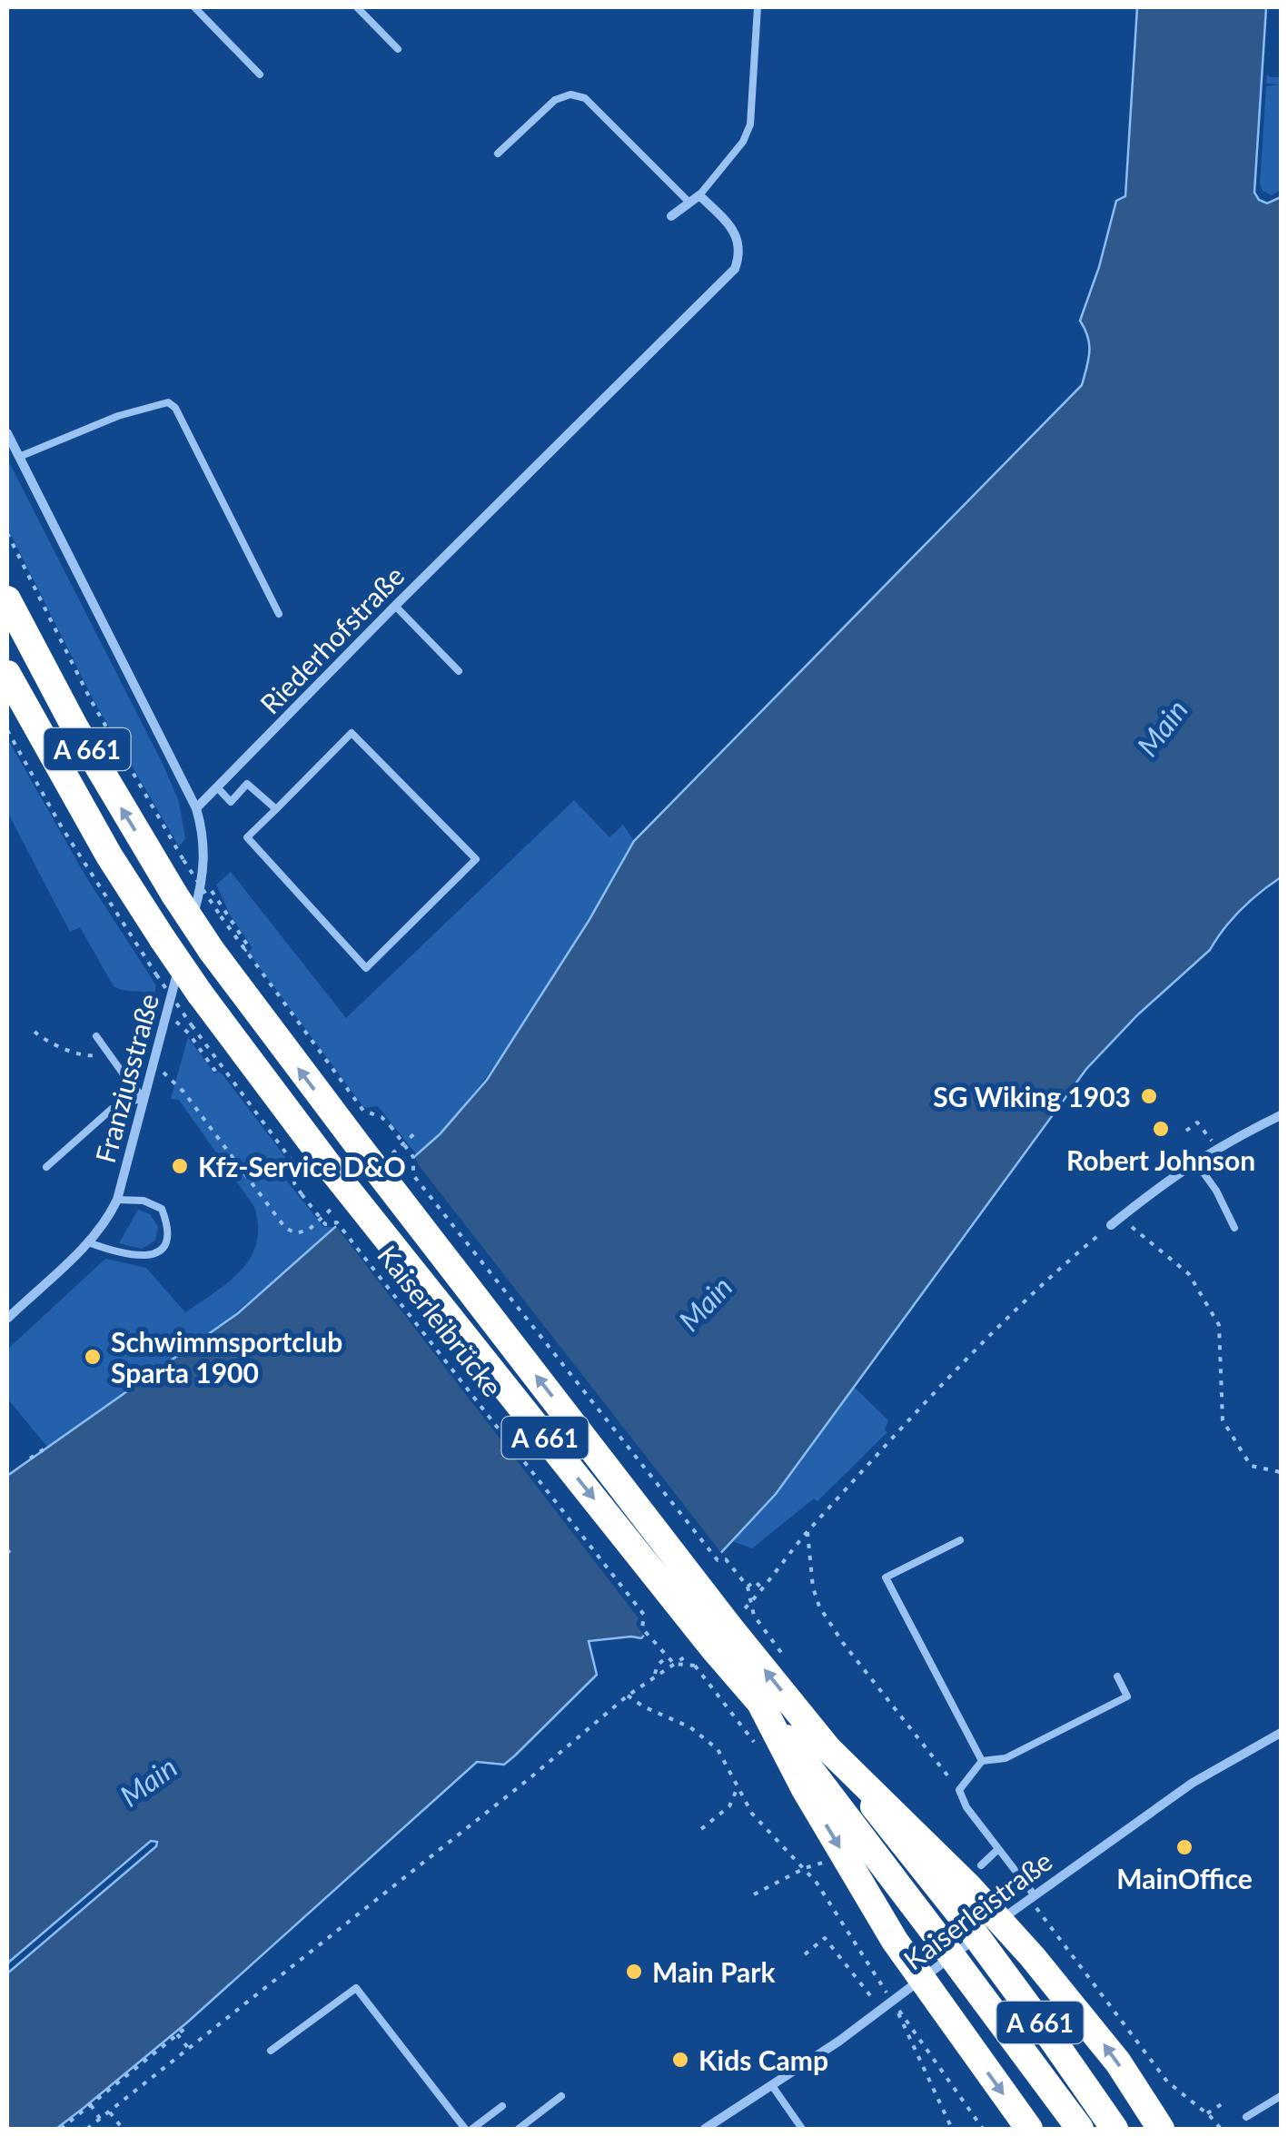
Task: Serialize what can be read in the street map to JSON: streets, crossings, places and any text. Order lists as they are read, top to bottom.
{
  "streets": {
    "highway": ["A 661"],
    "street": ["Riederhofstraße", "Franziusstraße", "Kaiserleistraße"],
    "path": ["Kaiserleibrücke"]
  },
  "crossings": [
    ["A 661", "Franziusstraße"]
  ],
  "water": ["Main"],
  "places": [
    "SG Wiking 1903",
    "Robert Johnson",
    "Kfz-Service D&O",
    "Schwimmsportclub Sparta 1900",
    "MainOffice",
    "Main Park",
    "Kids Camp"
  ]
}
